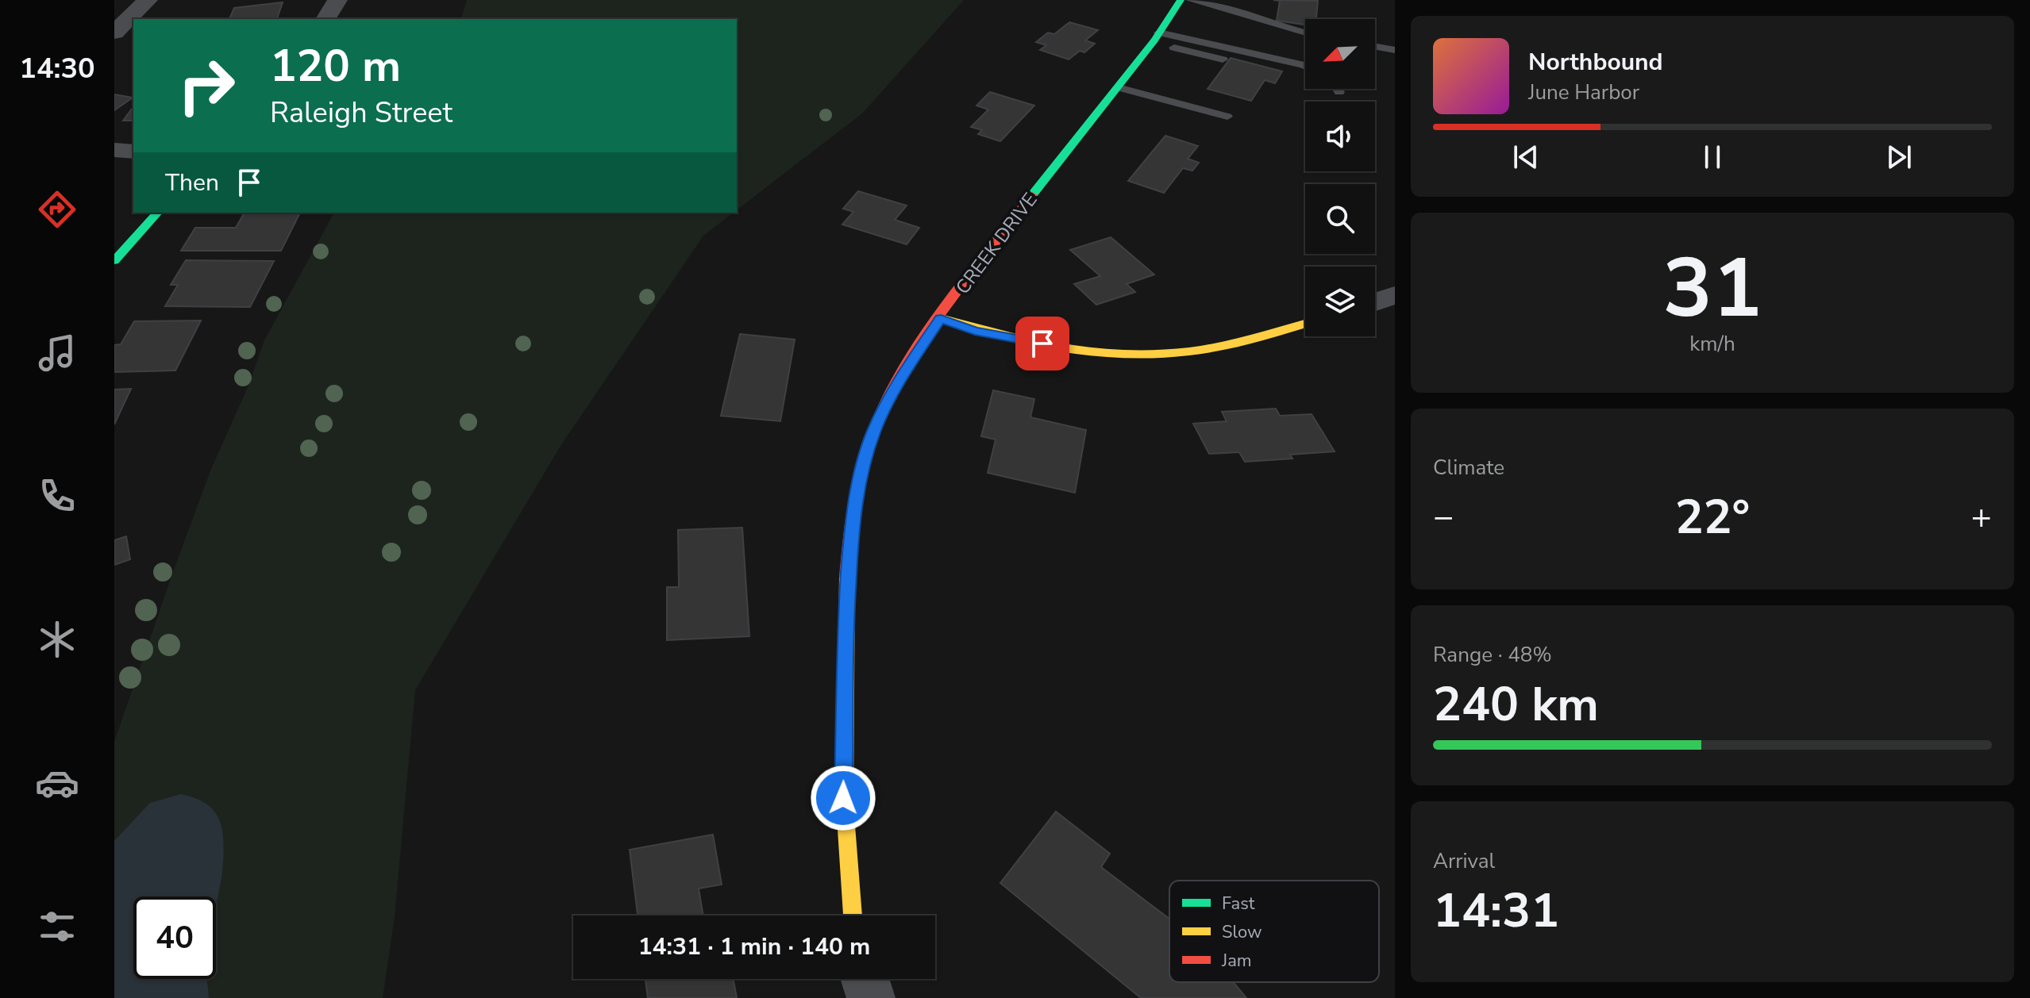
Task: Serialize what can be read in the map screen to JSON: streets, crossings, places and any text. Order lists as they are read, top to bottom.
{
  "streets": {
    "street": ["CREEK DRIVE"]
  },
  "legend": ["Fast", "Slow", "Jam"],
  "north": "bottom left",
  "page": {
    "tabs": "14:30",
    "turn": ["120 m", "Raleigh Street"],
    "song": ["Northbound", "June Harbor"],
    "then": "Then",
    "tile": [
      ["31", "km/h"],
      "Climate",
      ["Range · 48%", "240 km"],
      ["Arrival", "14:31"]
    ],
    "heat": ["−", "22°", "+"],
    "limit": "40",
    "trip": "14:31 · 1 min · 140 m"
  }
}
